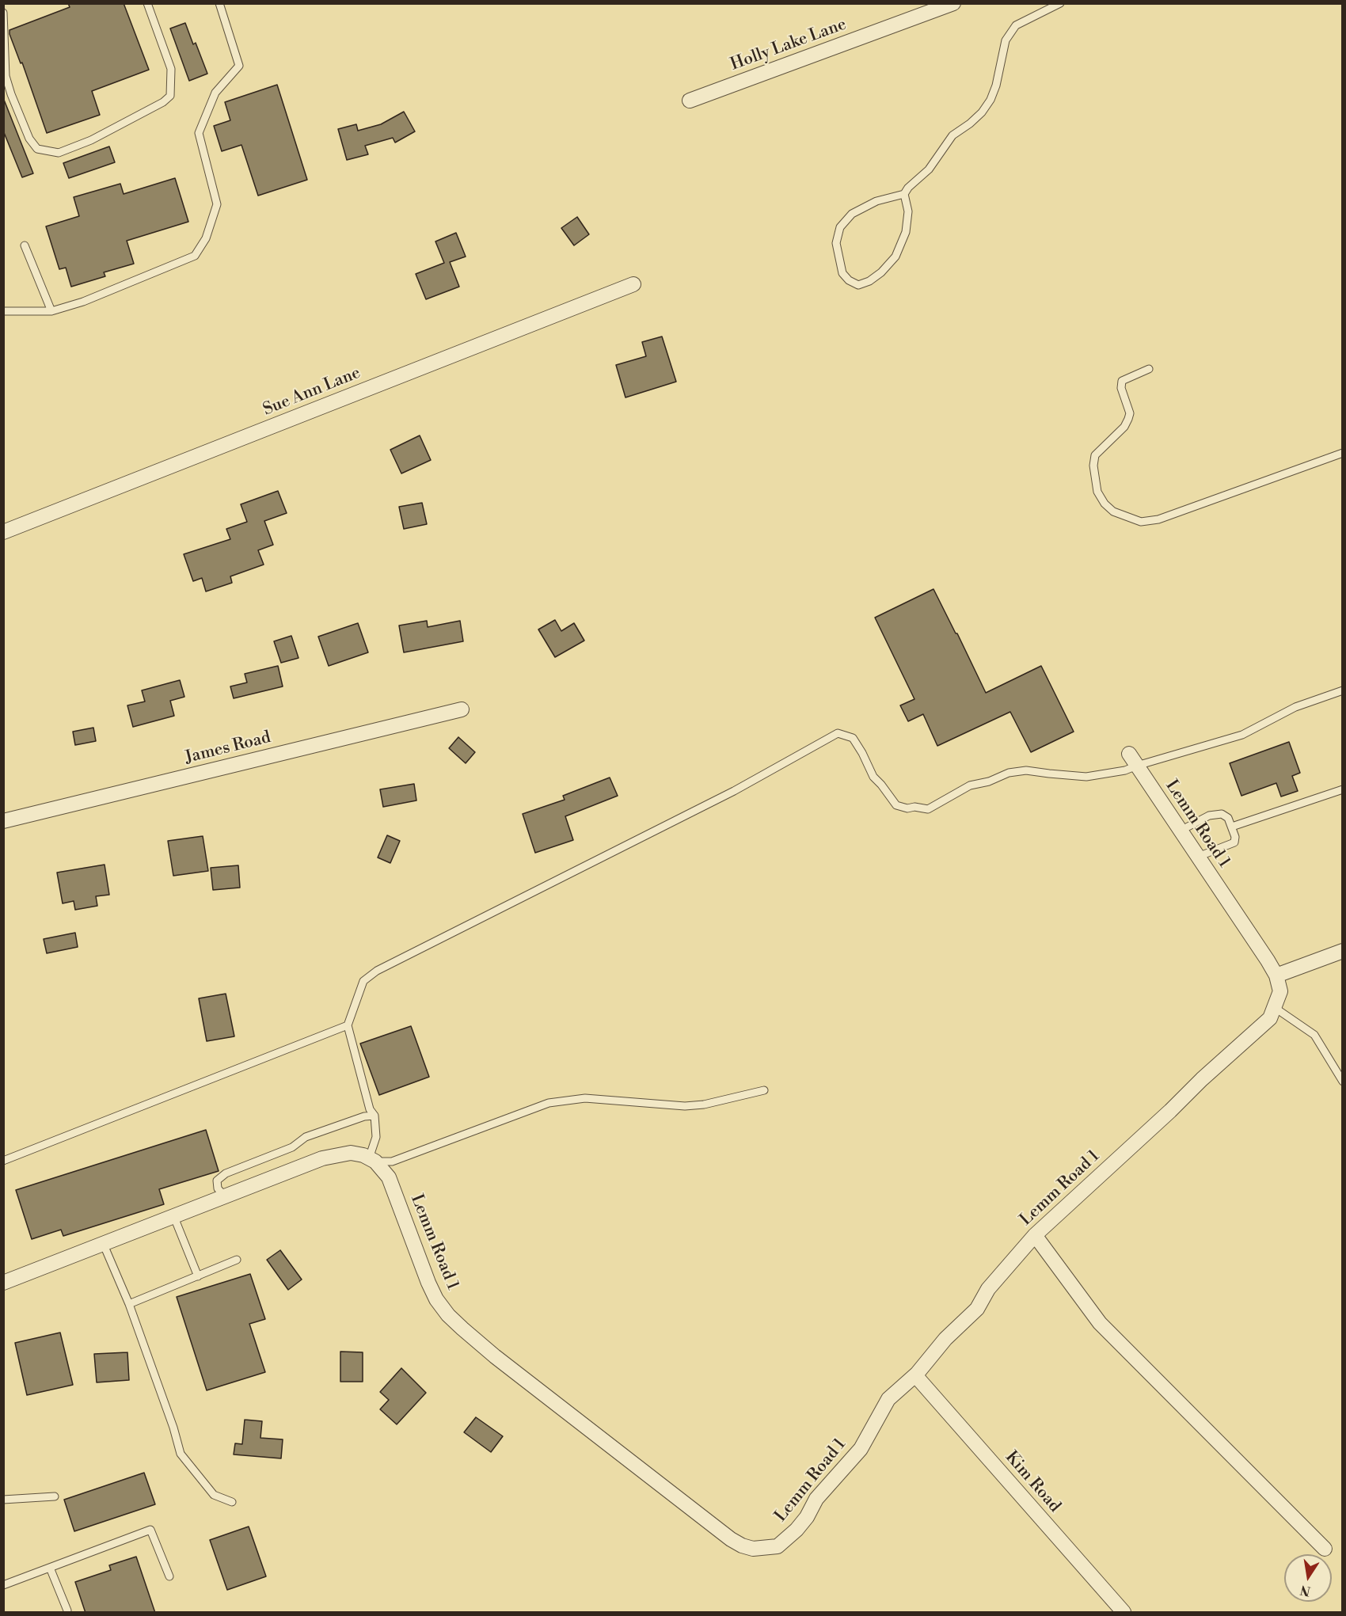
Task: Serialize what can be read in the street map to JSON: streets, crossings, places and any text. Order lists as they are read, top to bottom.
{
  "streets": {
    "street": [
      "Holly Lake Lane",
      "Sue Ann Lane",
      "James Road",
      "Lemm Road 1",
      "Kim Road"
    ]
  },
  "crossings": [
    ["Lemm Road 1", "Kim Road"]
  ],
  "north": "bottom"
}
